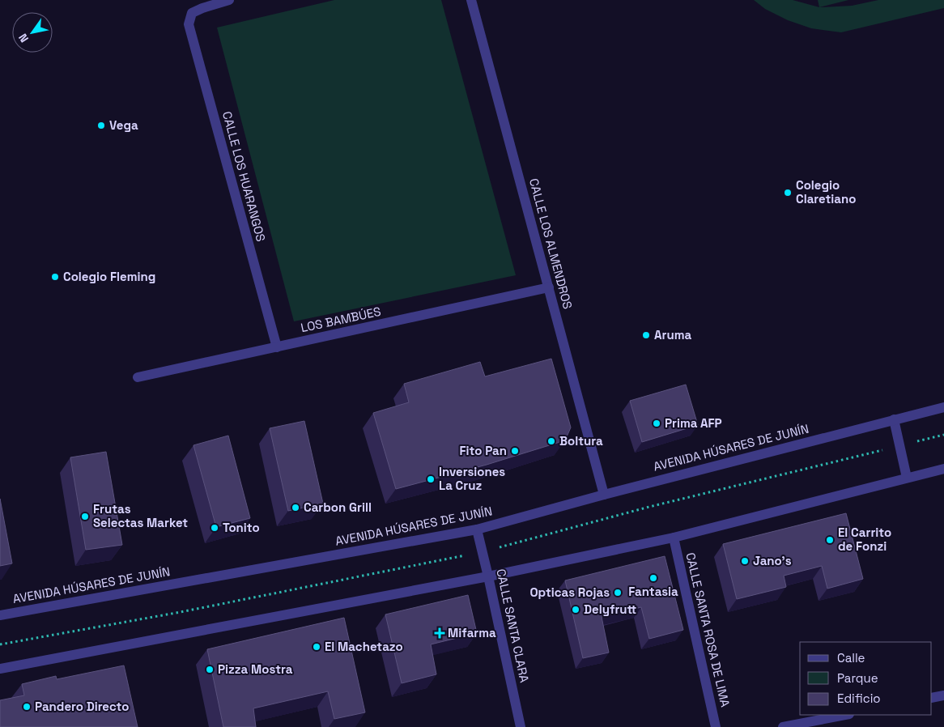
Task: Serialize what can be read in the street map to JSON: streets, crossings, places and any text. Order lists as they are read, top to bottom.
{
  "streets": {
    "street": [
      "CALLE LOS HUARANGOS",
      "CALLE LOS ALMENDROS",
      "LOS BAMBÚES",
      "AVENIDA HÚSARES DE JUNÍN",
      "CALLE SANTA CLARA",
      "CALLE SANTA ROSA DE LIMA"
    ]
  },
  "crossings": [
    ["CALLE LOS HUARANGOS", "LOS BAMBÚES"],
    ["CALLE LOS ALMENDROS", "LOS BAMBÚES"],
    ["CALLE LOS ALMENDROS", "AVENIDA HÚSARES DE JUNÍN"],
    ["AVENIDA HÚSARES DE JUNÍN", "CALLE SANTA CLARA"]
  ],
  "places": {
    "other": [
      "Vega",
      "Colegio Claretiano",
      "Colegio Fleming",
      "Aruma",
      "Prima AFP",
      "Boltura",
      "Fito Pan",
      "Inversiones La Cruz",
      "Carbon Grill",
      "Frutas Selectas Market",
      "Tonito",
      "El Carrito de Fonzi",
      "Jano's",
      "Fantasia",
      "Opticas Rojas",
      "Delyfrutt",
      "El Machetazo",
      "Pizza Mostra",
      "Pandero Directo"
    ],
    "health": ["Mifarma"]
  },
  "legend": ["Calle", "Parque", "Edificio"],
  "north": "bottom left"
}
